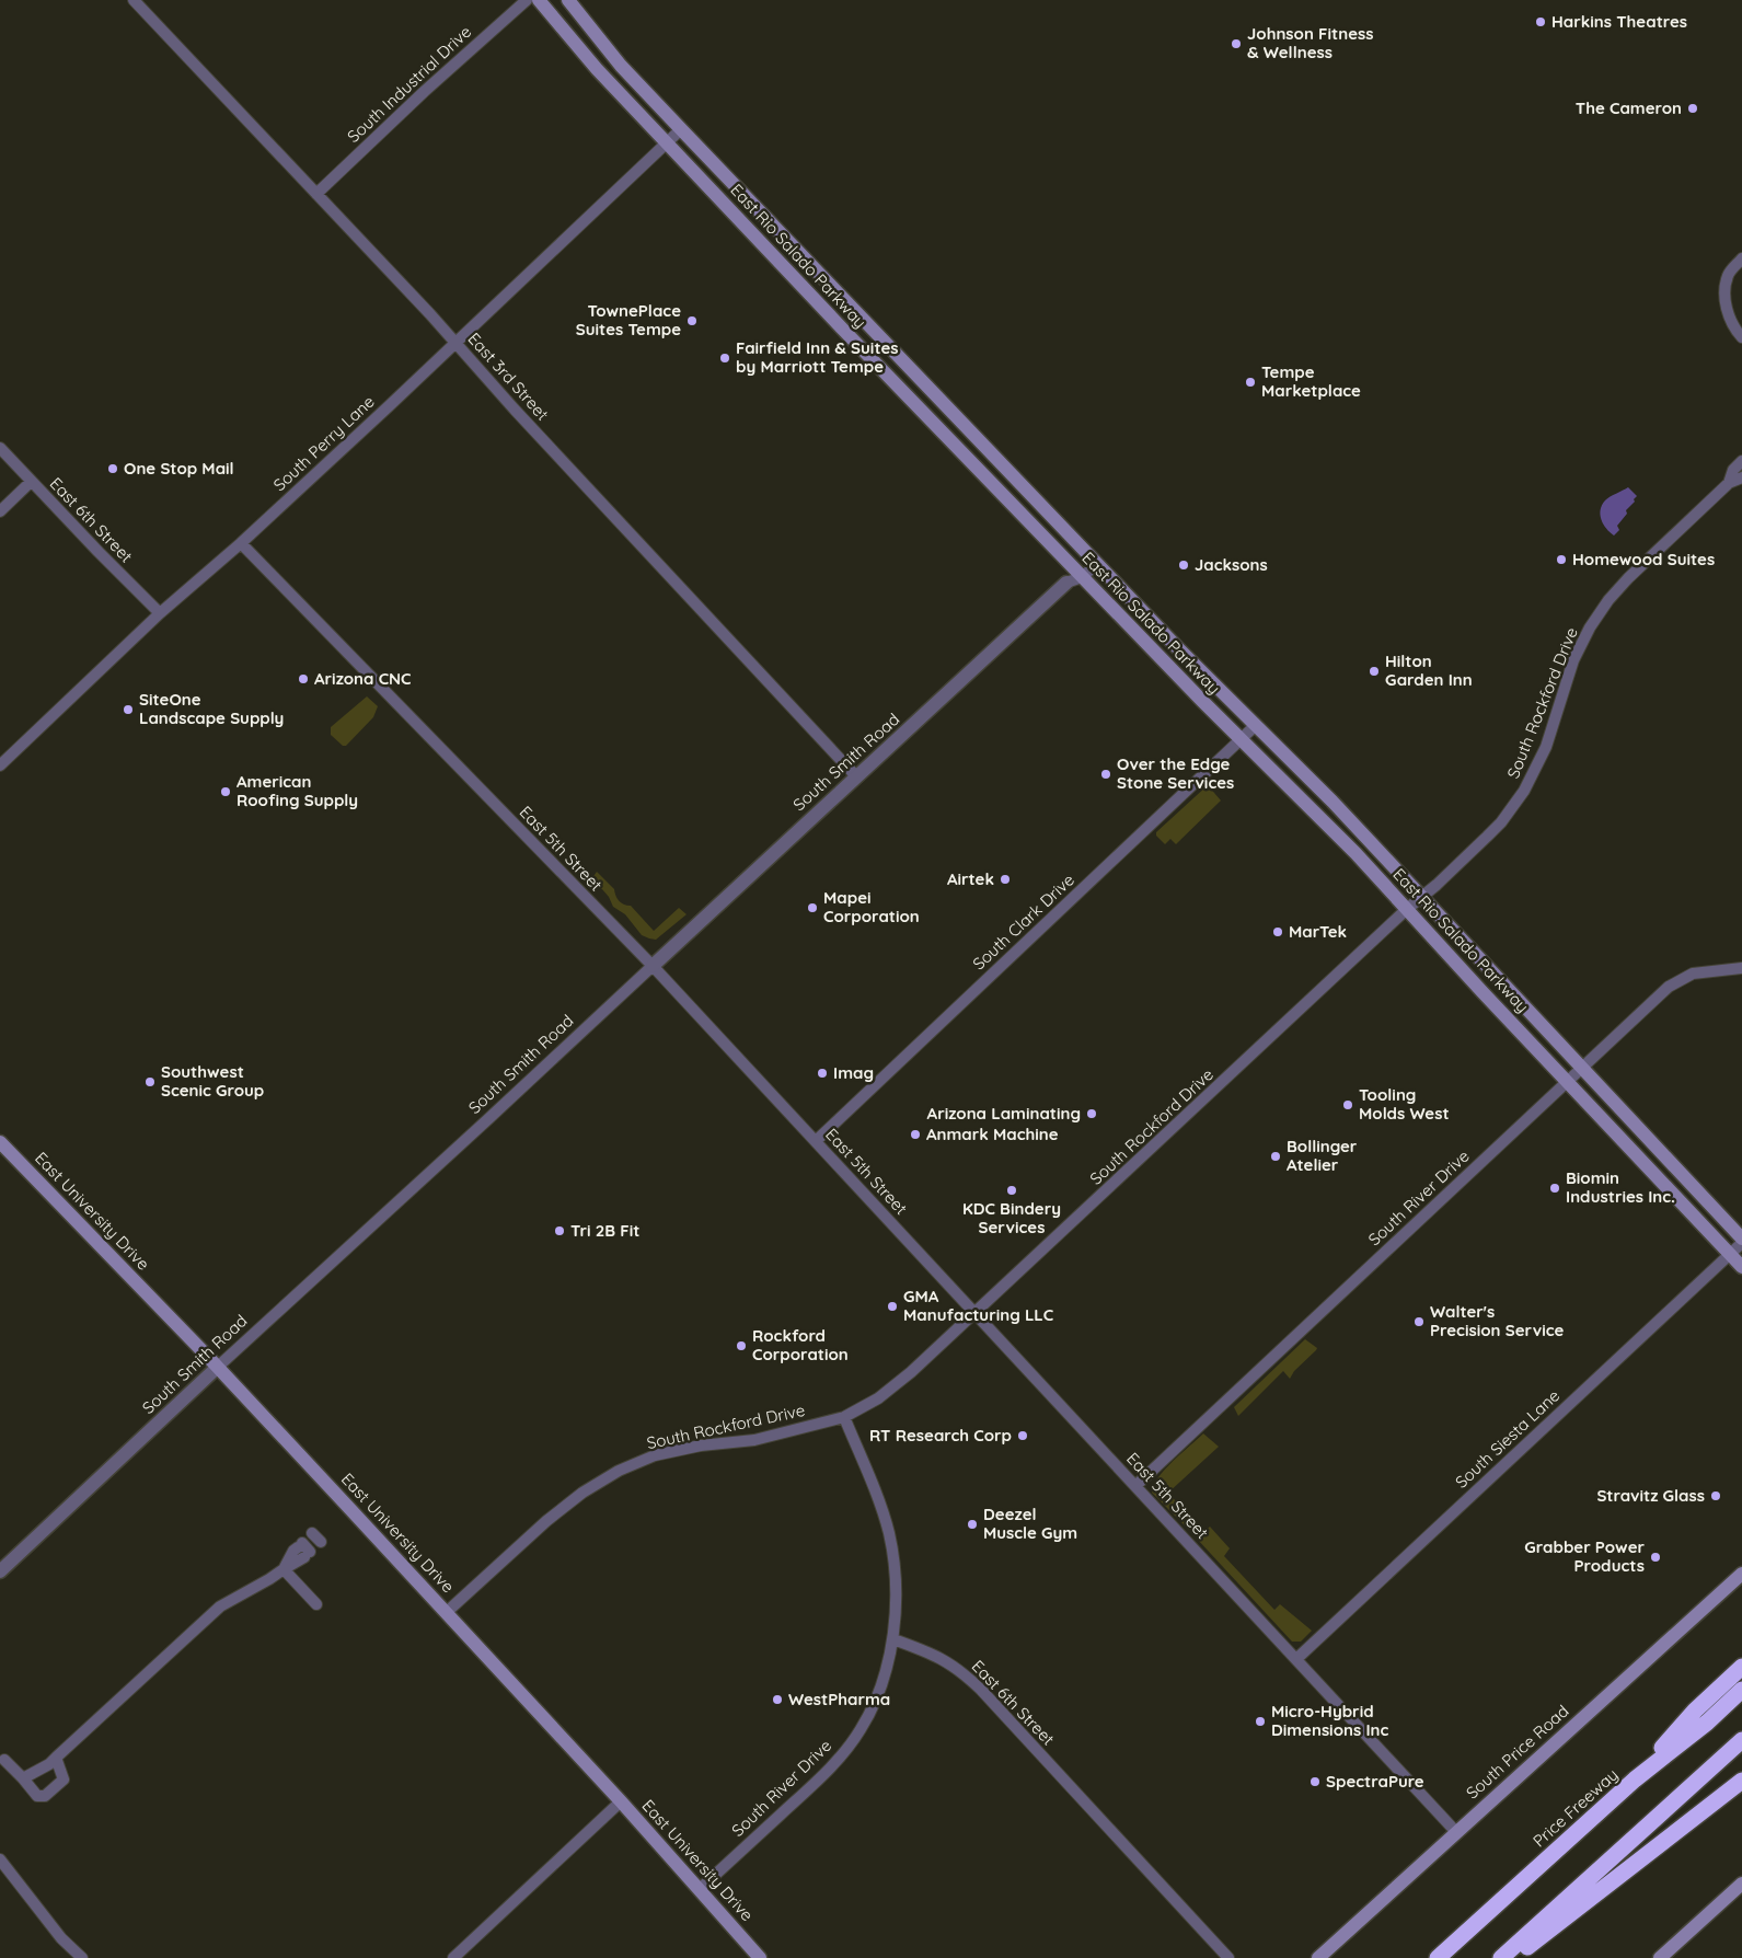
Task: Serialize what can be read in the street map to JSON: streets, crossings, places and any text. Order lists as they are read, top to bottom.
{
  "streets": {
    "highway": ["Price Freeway"],
    "main road": ["East Rio Salado Parkway", "East University Drive", "South Price Road"],
    "street": [
      "South Industrial Drive",
      "East 3rd Street",
      "South Perry Lane",
      "East 6th Street",
      "South Rockford Drive",
      "South Smith Road",
      "East 5th Street",
      "South Clark Drive",
      "South River Drive",
      "South Siesta Lane"
    ]
  },
  "crossings": [
    ["South Industrial Drive", "East 3rd Street"],
    ["East Rio Salado Parkway", "South Perry Lane"],
    ["East Rio Salado Parkway", "South Rockford Drive"],
    ["East Rio Salado Parkway", "South Smith Road"],
    ["East Rio Salado Parkway", "South Clark Drive"],
    ["East Rio Salado Parkway", "South River Drive"],
    ["East Rio Salado Parkway", "South Siesta Lane"],
    ["East 3rd Street", "South Perry Lane"],
    ["East 3rd Street", "South Smith Road"],
    ["South Perry Lane", "East 6th Street"],
    ["South Perry Lane", "East 5th Street"],
    ["East 6th Street", "South River Drive"],
    ["South Rockford Drive", "East 5th Street"],
    ["South Rockford Drive", "East University Drive"],
    ["South Smith Road", "East 5th Street"],
    ["South Smith Road", "East University Drive"],
    ["East 5th Street", "South Clark Drive"],
    ["East 5th Street", "South River Drive"],
    ["East 5th Street", "South Siesta Lane"],
    ["East 5th Street", "South Price Road"],
    ["South River Drive", "East University Drive"]
  ],
  "places": [
    "Harkins Theatres",
    "Johnson Fitness & Wellness",
    "The Cameron",
    "TownePlace Suites Tempe",
    "Fairfield Inn & Suites by Marriott Tempe",
    "Tempe Marketplace",
    "One Stop Mail",
    "Homewood Suites",
    "Jacksons",
    "Hilton Garden Inn",
    "Arizona CNC",
    "SiteOne Landscape Supply",
    "Over the Edge Stone Services",
    "American Roofing Supply",
    "Airtek",
    "Mapei Corporation",
    "MarTek",
    "Imag",
    "Southwest Scenic Group",
    "Tooling Molds West",
    "Arizona Laminating",
    "Anmark Machine",
    "Bollinger Atelier",
    "Biomin Industries Inc.",
    "KDC Bindery Services",
    "Tri 2B Fit",
    "GMA Manufacturing LLC",
    "Walter's Precision Service",
    "Rockford Corporation",
    "RT Research Corp",
    "Stravitz Glass",
    "Deezel Muscle Gym",
    "Grabber Power Products",
    "WestPharma",
    "Micro-Hybrid Dimensions Inc",
    "SpectraPure"
  ]
}
